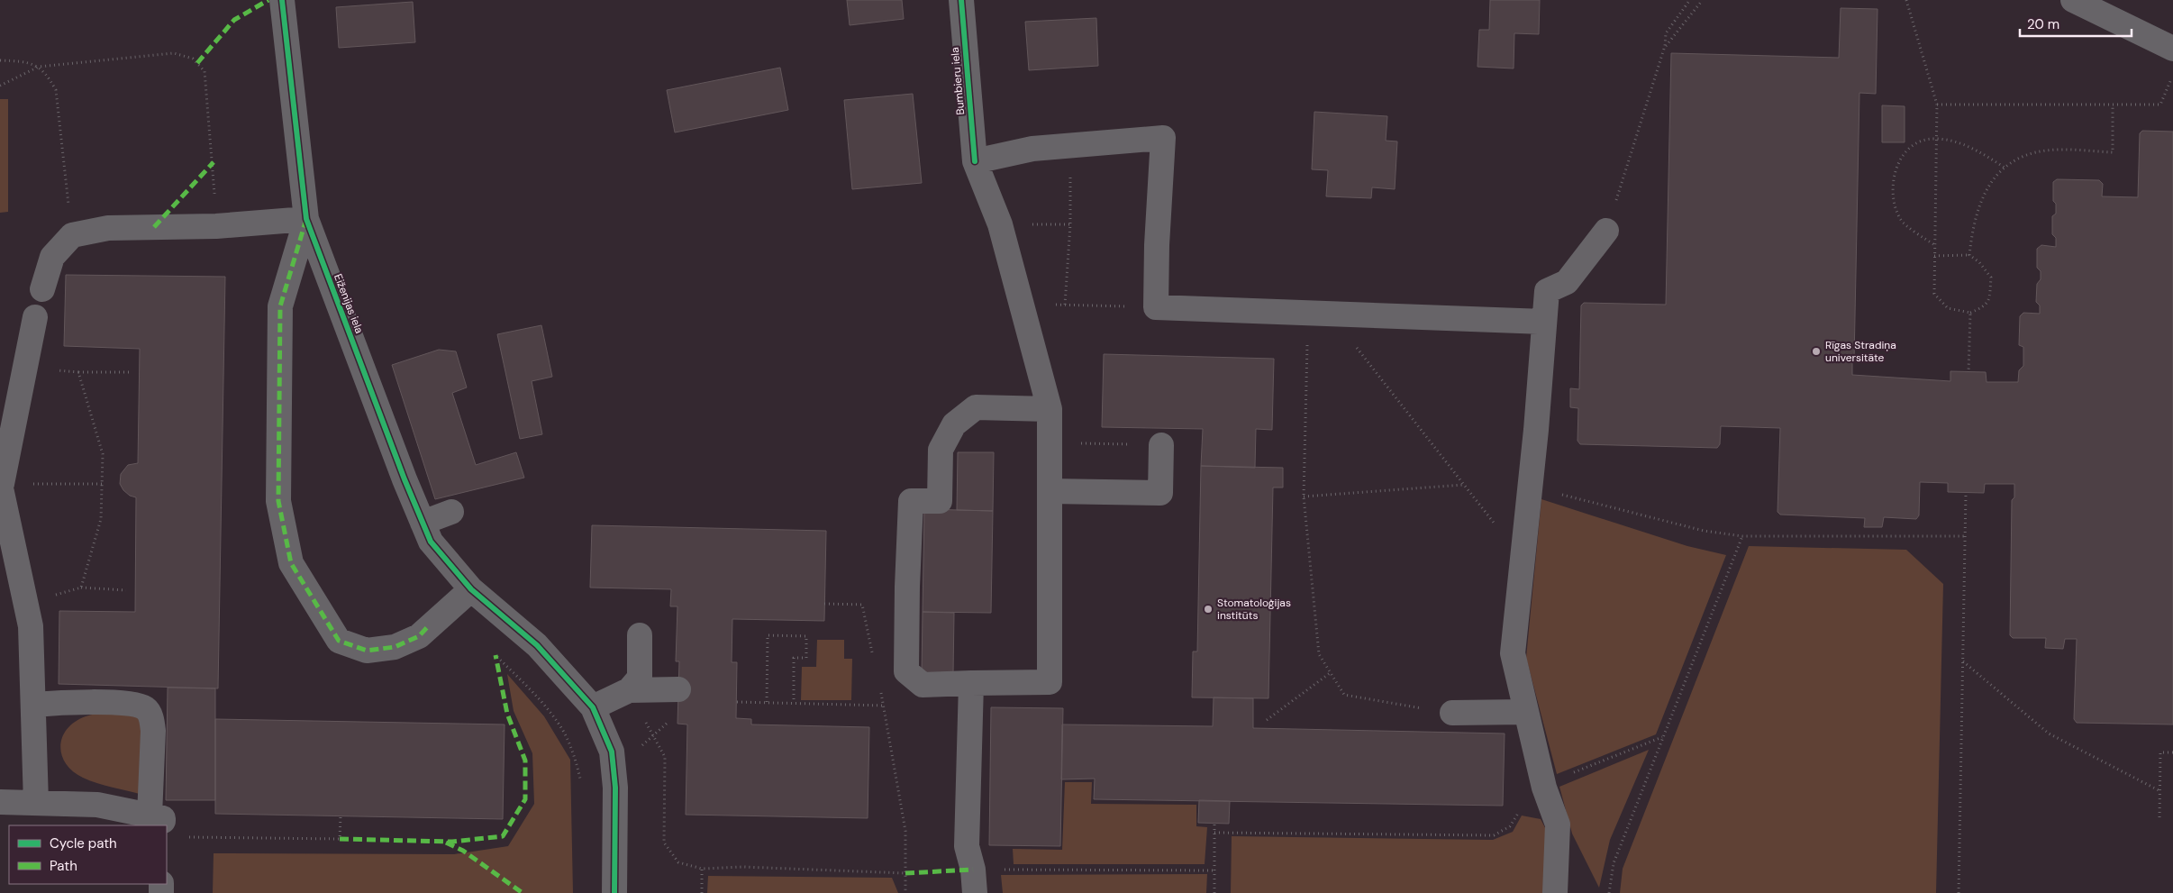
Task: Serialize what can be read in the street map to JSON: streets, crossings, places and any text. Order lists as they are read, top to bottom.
{
  "streets": {
    "street": ["Bumbieru iela", "Eiženijas iela"]
  },
  "places": ["Rīgas Stradiņa universitāte", "Stomatoloģijas institūts"],
  "legend": ["Cycle path", "Path"],
  "scale_bar": "20 m"
}
